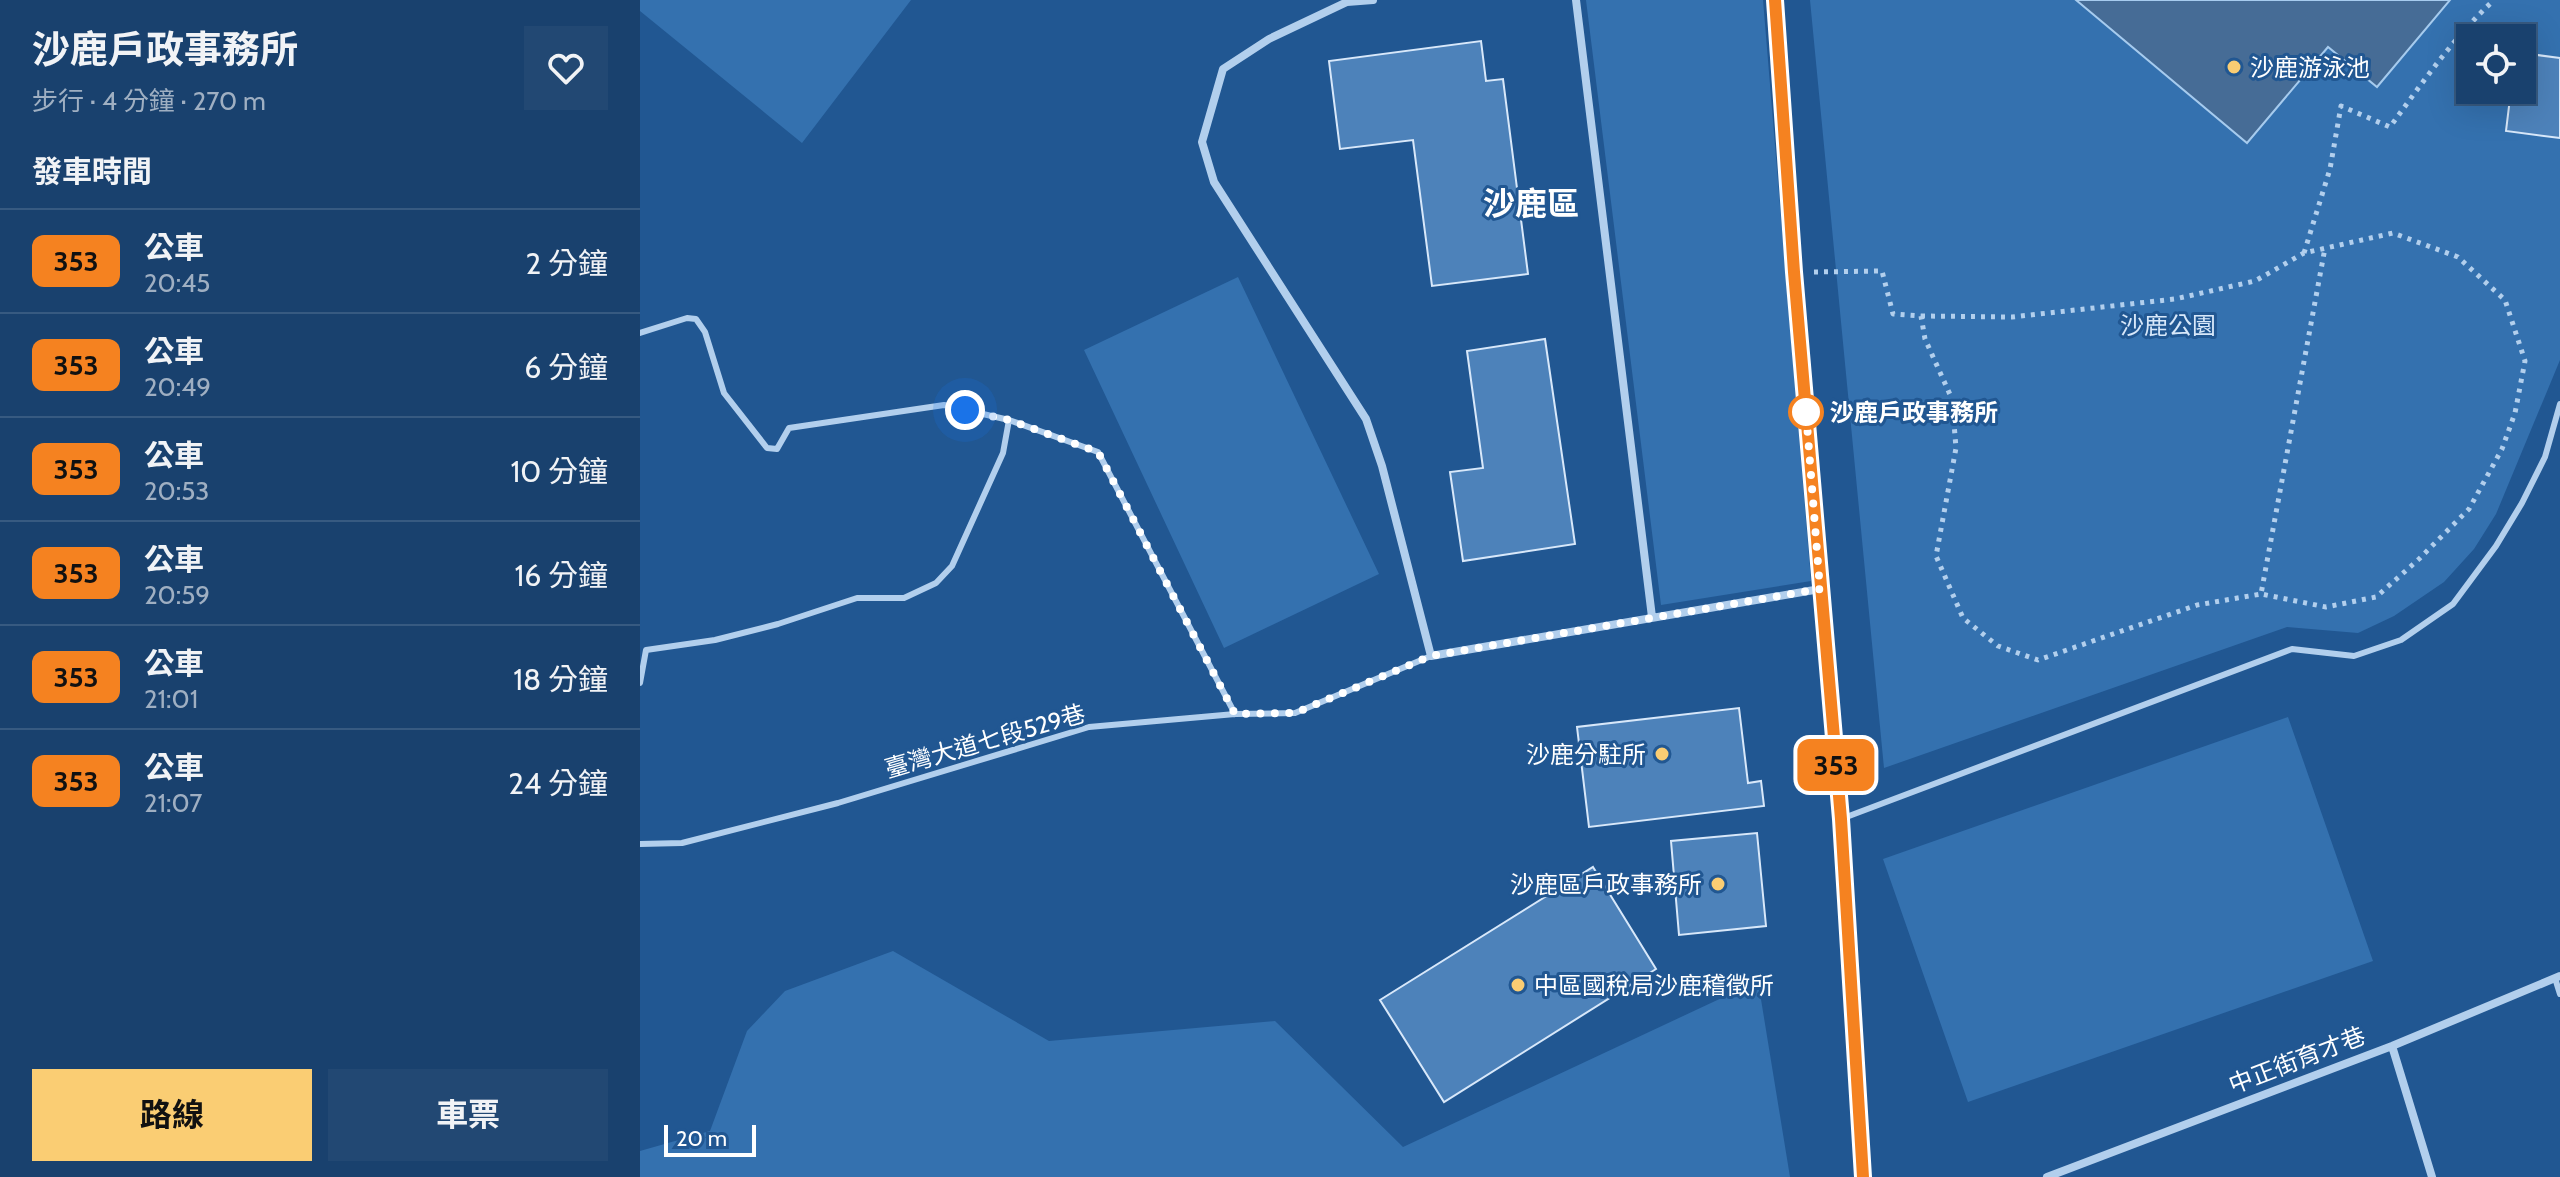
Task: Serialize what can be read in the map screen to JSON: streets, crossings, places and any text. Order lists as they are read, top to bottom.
{
  "streets": {
    "street": ["中正街育才巷"],
    "lane": ["臺灣大道七段529巷"]
  },
  "districts": ["沙鹿區"],
  "parks": ["沙鹿公園"],
  "places": [
    "沙鹿游泳池",
    "沙鹿戶政事務所",
    "沙鹿分駐所",
    "沙鹿區戶政事務所",
    "中區國稅局沙鹿稽徵所"
  ],
  "lines": ["bus line 353"],
  "scale_bar": "20 m",
  "page": {
    "heading": [
      ["沙鹿戶政事務所", "步行 · 4 分鐘 · 270 m"],
      "發車時間"
    ],
    "on_map": "353",
    "list": [
      {
        "mark": "353",
        "name": "公車",
        "note": "20:45",
        "value": "2 分鐘"
      },
      {
        "mark": "353",
        "name": "公車",
        "note": "20:49",
        "value": "6 分鐘"
      },
      {
        "mark": "353",
        "name": "公車",
        "note": "20:53",
        "value": "10 分鐘"
      },
      {
        "mark": "353",
        "name": "公車",
        "note": "20:59",
        "value": "16 分鐘"
      },
      {
        "mark": "353",
        "name": "公車",
        "note": "21:01",
        "value": "18 分鐘"
      },
      {
        "mark": "353",
        "name": "公車",
        "note": "21:07",
        "value": "24 分鐘"
      }
    ],
    "buttons": ["路線", "車票"],
    "scale": "20 m"
  }
}
